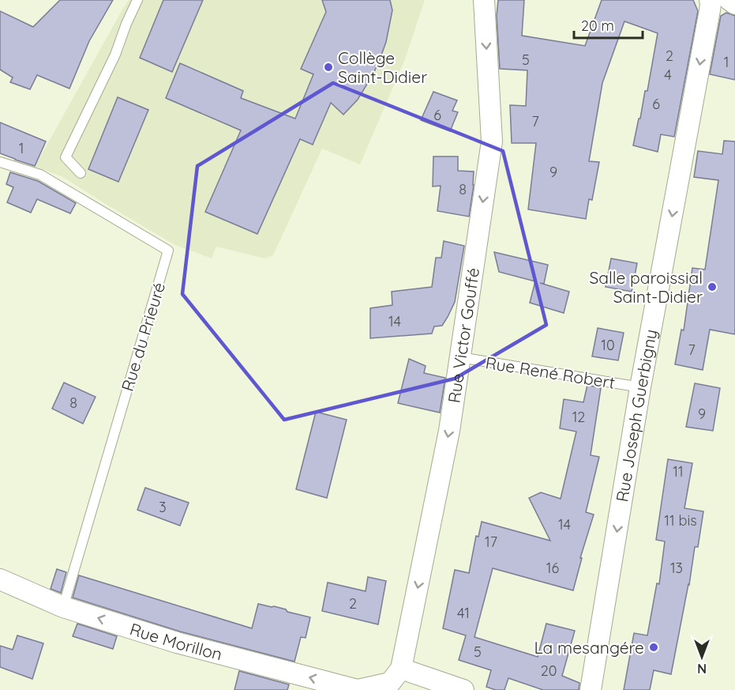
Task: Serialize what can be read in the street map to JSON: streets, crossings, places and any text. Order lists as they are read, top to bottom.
{
  "streets": {
    "street": ["Rue Victor Gouffé", "Rue Joseph Guerbigny", "Rue Morillon"],
    "lane": ["Rue du Prieuré", "Rue René Robert"]
  },
  "crossings": [
    ["Rue Victor Gouffé", "Rue René Robert"],
    ["Rue Victor Gouffé", "Rue Morillon"],
    ["Rue du Prieuré", "Rue Morillon"],
    ["Rue René Robert", "Rue Joseph Guerbigny"]
  ],
  "one_way": ["Rue Victor Gouffé", "Rue Joseph Guerbigny", "Rue Morillon"],
  "places": ["Collège Saint-Didier", "Salle paroissial Saint-Didier", "La mesangére"],
  "house_numbers": [
    "2",
    "5",
    "1",
    "4",
    "6",
    "6",
    "7",
    "1",
    "9",
    "8",
    "14",
    "10",
    "7",
    "8",
    "9",
    "12",
    "11",
    "3",
    "11 bis",
    "14",
    "17",
    "16",
    "13",
    "2",
    "41",
    "5",
    "20"
  ],
  "scale_bar": "20 m",
  "north": "bottom"
}
